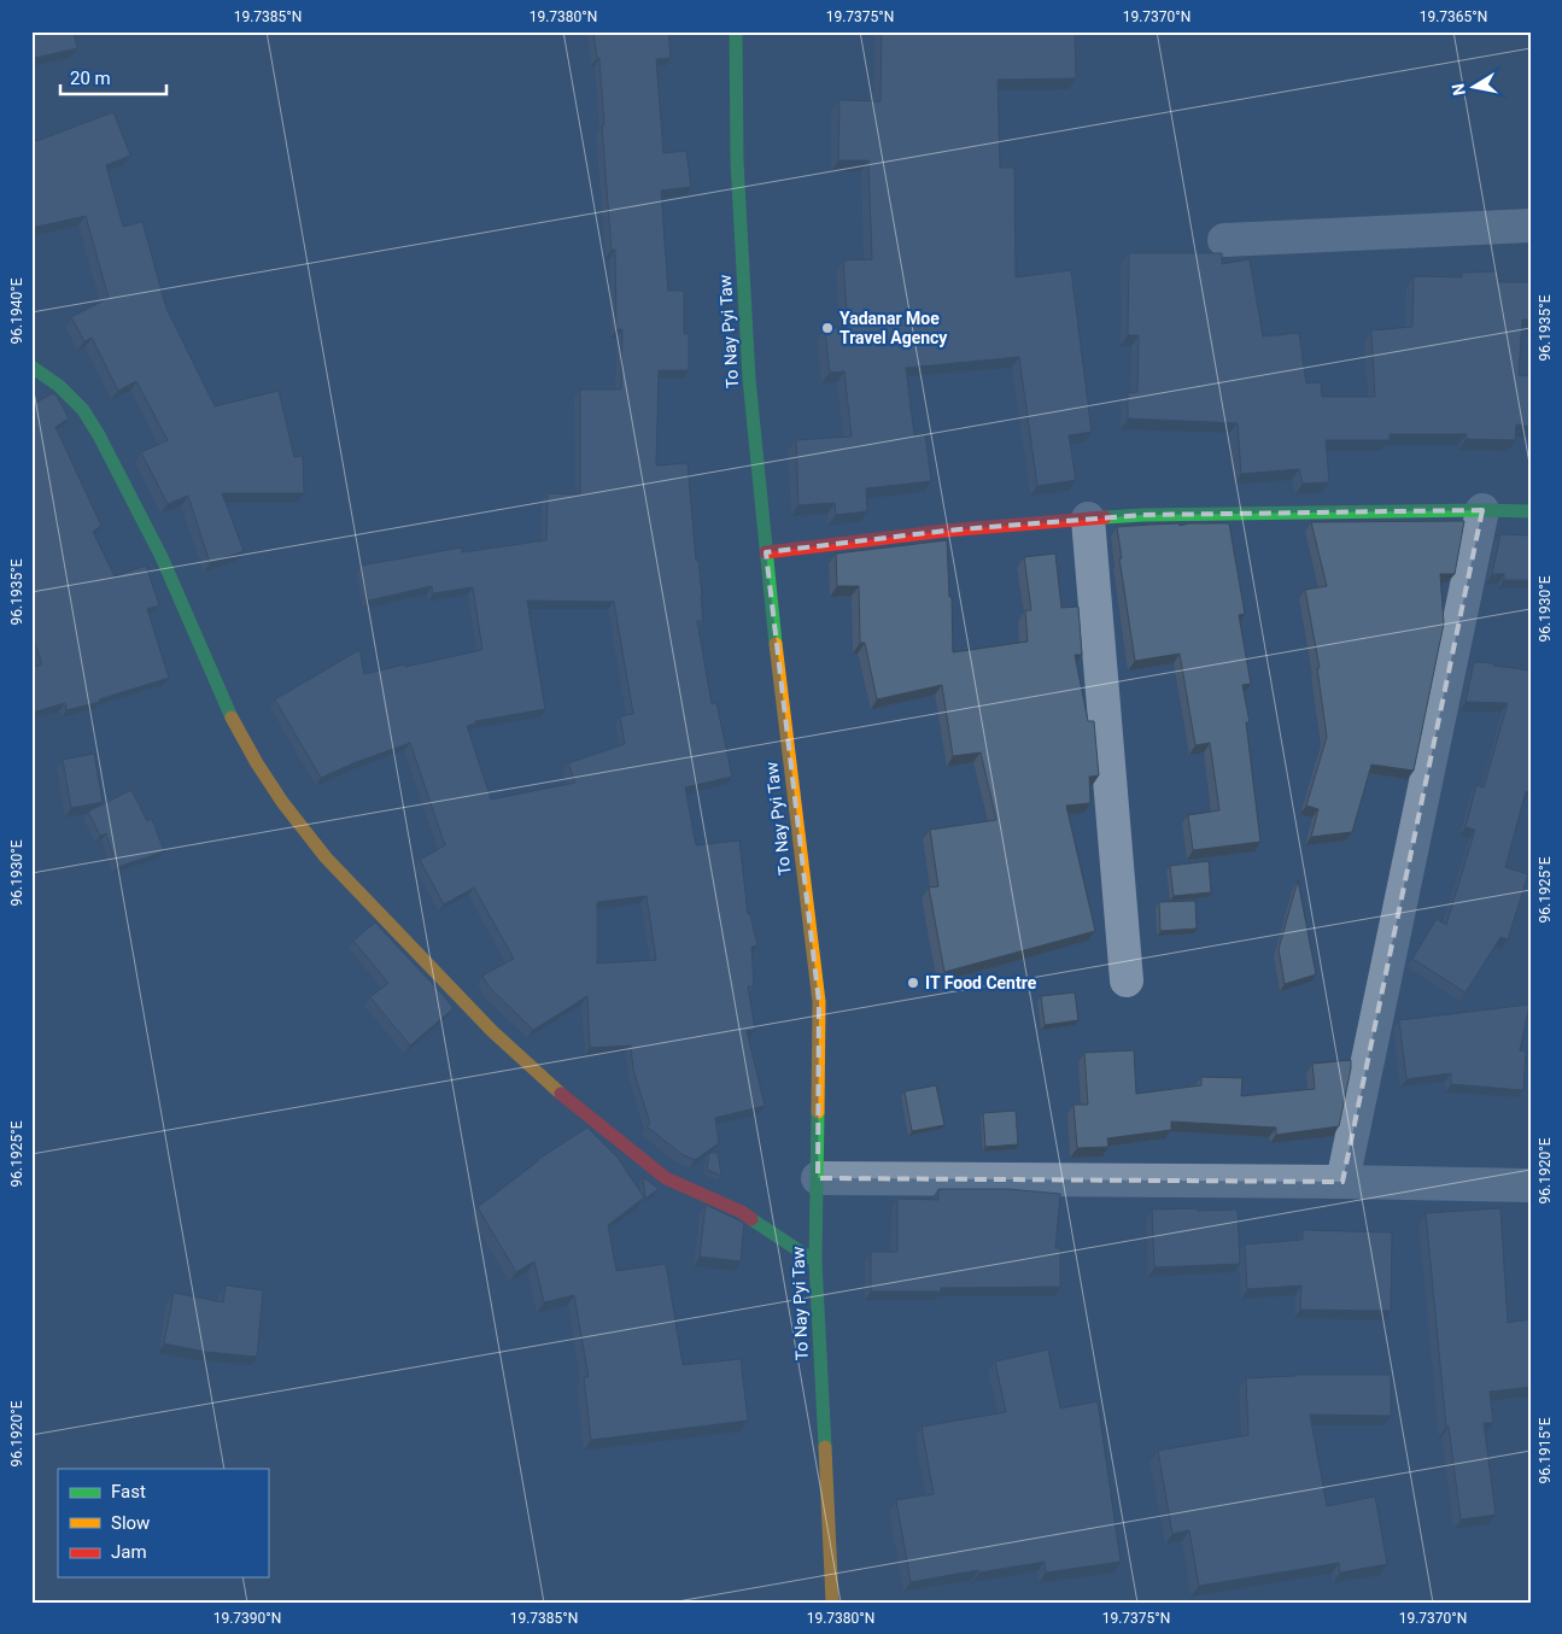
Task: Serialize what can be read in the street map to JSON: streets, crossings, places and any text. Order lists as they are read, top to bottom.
{
  "streets": {
    "street": ["To Nay Pyi Taw"]
  },
  "places": ["Yadanar Moe Travel Agency", "IT Food Centre"],
  "legend": ["Fast", "Slow", "Jam"],
  "scale_bar": "20 m",
  "north": "left",
  "coordinates": [
    "19.7385°N",
    "19.7380°N",
    "19.7375°N",
    "19.7370°N",
    "19.7365°N",
    "96.1940°E",
    "96.1935°E",
    "96.1930°E",
    "96.1925°E",
    "96.1920°E",
    "96.1915°E",
    "19.7390°N"
  ]
}
